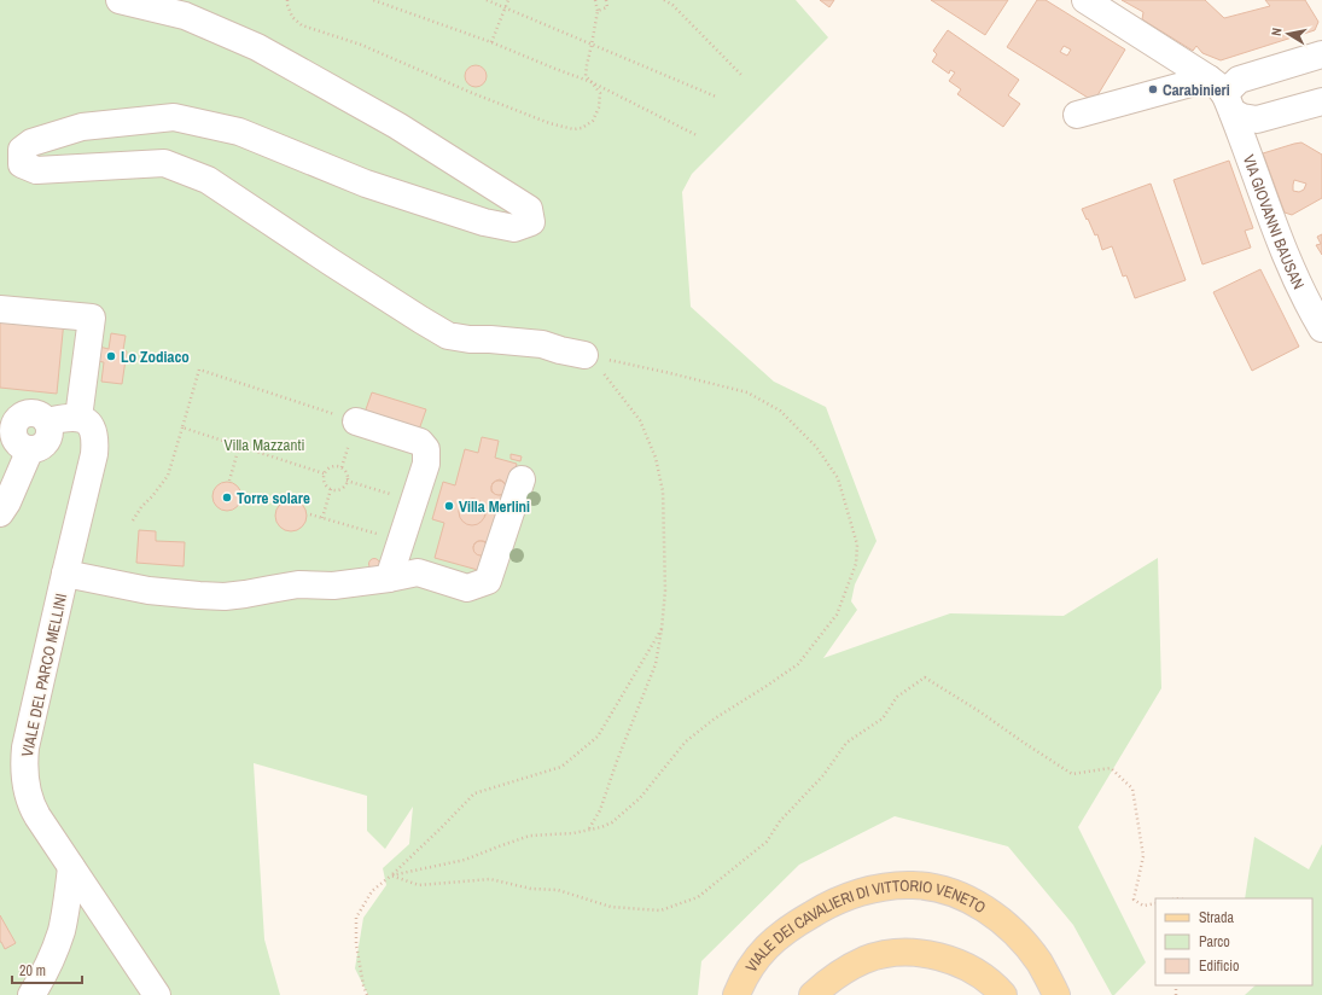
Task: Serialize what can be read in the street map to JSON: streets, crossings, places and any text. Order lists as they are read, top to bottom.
{
  "streets": {
    "main road": ["VIALE DEI CAVALIERI DI VITTORIO VENETO"],
    "street": ["VIA GIOVANNI BAUSAN", "VIALE DEL PARCO MELLINI"]
  },
  "parks": ["Villa Mazzanti"],
  "places": [
    "Carabinieri",
    "Lo Zodiaco",
    "Torre solare",
    "Villa Merlini"
  ],
  "legend": ["Strada", "Parco", "Edificio"],
  "scale_bar": "20 m",
  "north": "left"
}
